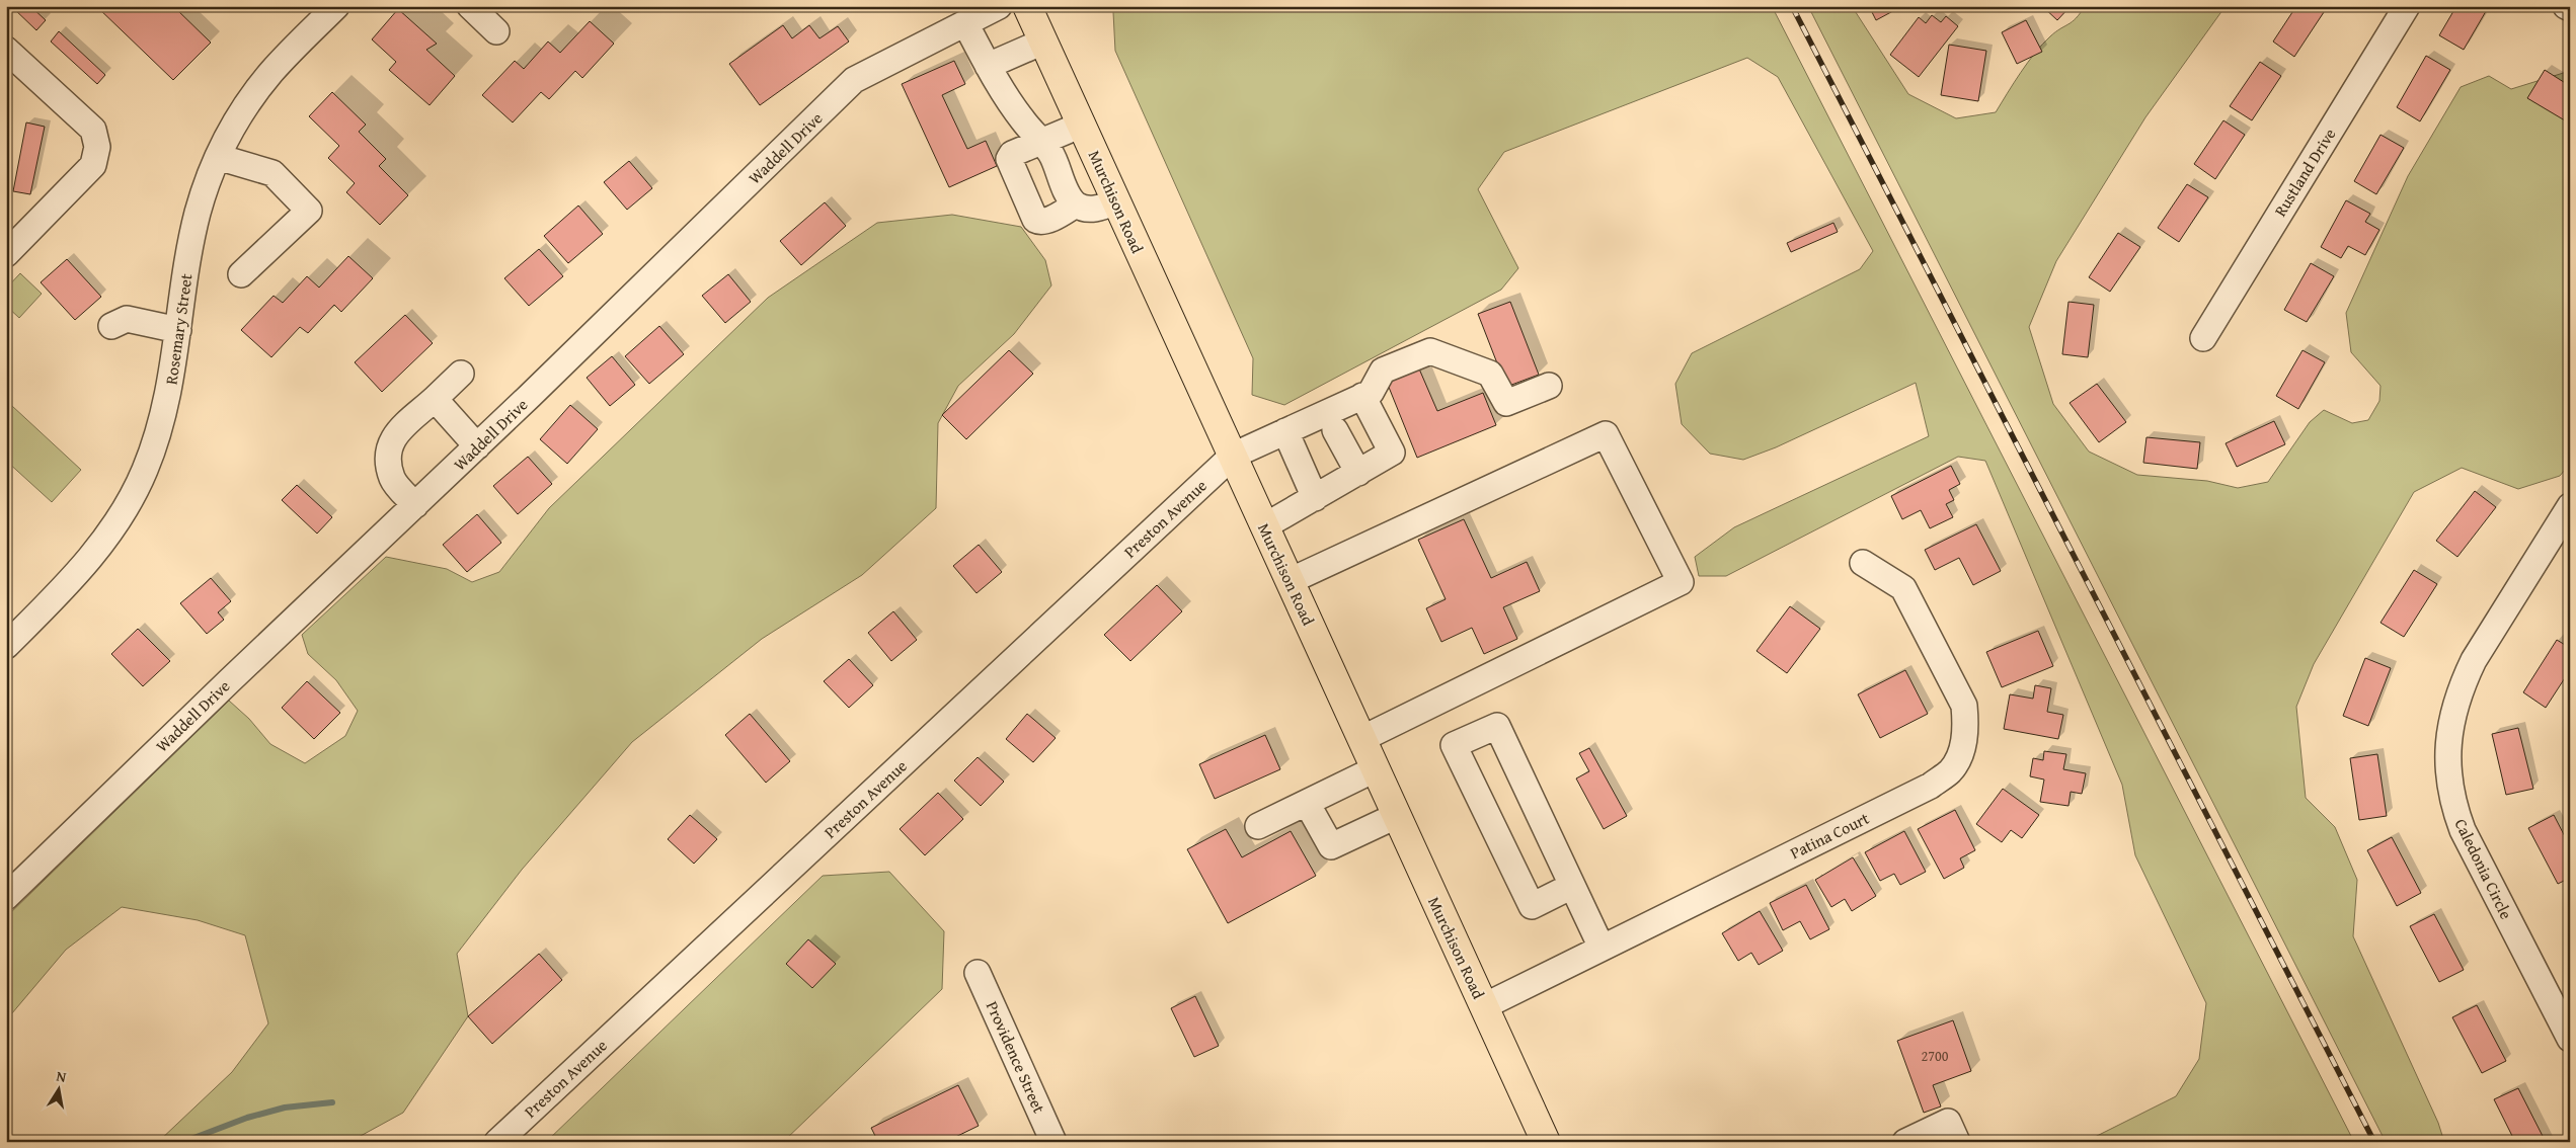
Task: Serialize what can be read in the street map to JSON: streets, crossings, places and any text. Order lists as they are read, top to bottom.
{
  "streets": {
    "main road": ["Murchison Road"],
    "street": [
      "Waddell Drive",
      "Rustland Drive",
      "Rosemary Street",
      "Preston Avenue",
      "Patina Court",
      "Caledonia Circle",
      "Providence Street"
    ]
  },
  "crossings": [
    ["Murchison Road", "Preston Avenue"],
    ["Murchison Road", "Patina Court"]
  ],
  "house_numbers": ["2700"],
  "north": "top"
}
